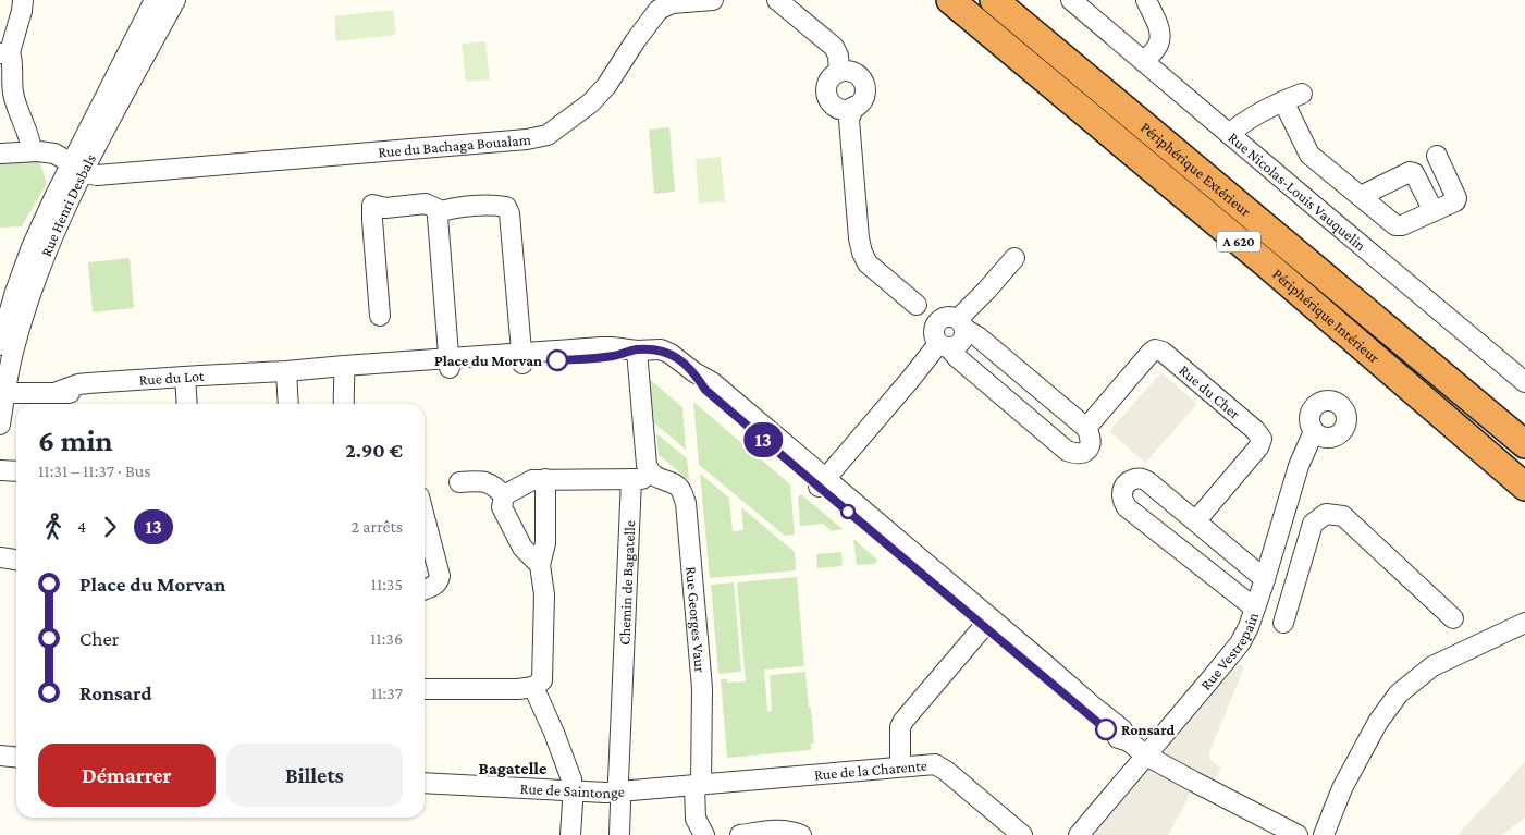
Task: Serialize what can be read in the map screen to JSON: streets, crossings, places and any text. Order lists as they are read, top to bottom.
{
  "streets": {
    "highway": ["Périphérique Extérieur", "A 620", "Périphérique Intérieur"],
    "street": [
      "Rue du Bachaga Boualam",
      "Rue Nicolas-Louis Vauquelin",
      "Rue Henri Desbals",
      "Rue du Lot",
      "Rue du Cher",
      "Chemin de Bagatelle",
      "Rue Georges Vaur",
      "Rue Vestrepain",
      "Rue de la Charente",
      "Rue de Saintonge"
    ]
  },
  "crossings": [
    ["Rue du Bachaga Boualam", "Rue Henri Desbals"],
    ["Rue Henri Desbals", "Rue du Lot"],
    ["Rue du Lot", "Rue Vestrepain"],
    ["Chemin de Bagatelle", "Rue de Saintonge"],
    ["Rue Georges Vaur", "Rue de la Charente"],
    ["Rue Georges Vaur", "Rue de Saintonge"],
    ["Rue de la Charente", "Rue de Saintonge"]
  ],
  "districts": ["Bagatelle"],
  "places": ["Place du Morvan", "Ronsard"],
  "lines": ["bus line 13"],
  "page": {
    "on_map": "13",
    "heading": ["6 min", "11:31 – 11:37 · Bus", "2.90 €"],
    "legs": ["4", "13", "2 arrêts"],
    "list": [
      {
        "name": "Place du Morvan",
        "value": "11:35"
      },
      {
        "name": "Cher",
        "value": "11:36"
      },
      {
        "name": "Ronsard",
        "value": "11:37"
      }
    ],
    "buttons": ["Démarrer", "Billets"]
  }
}
